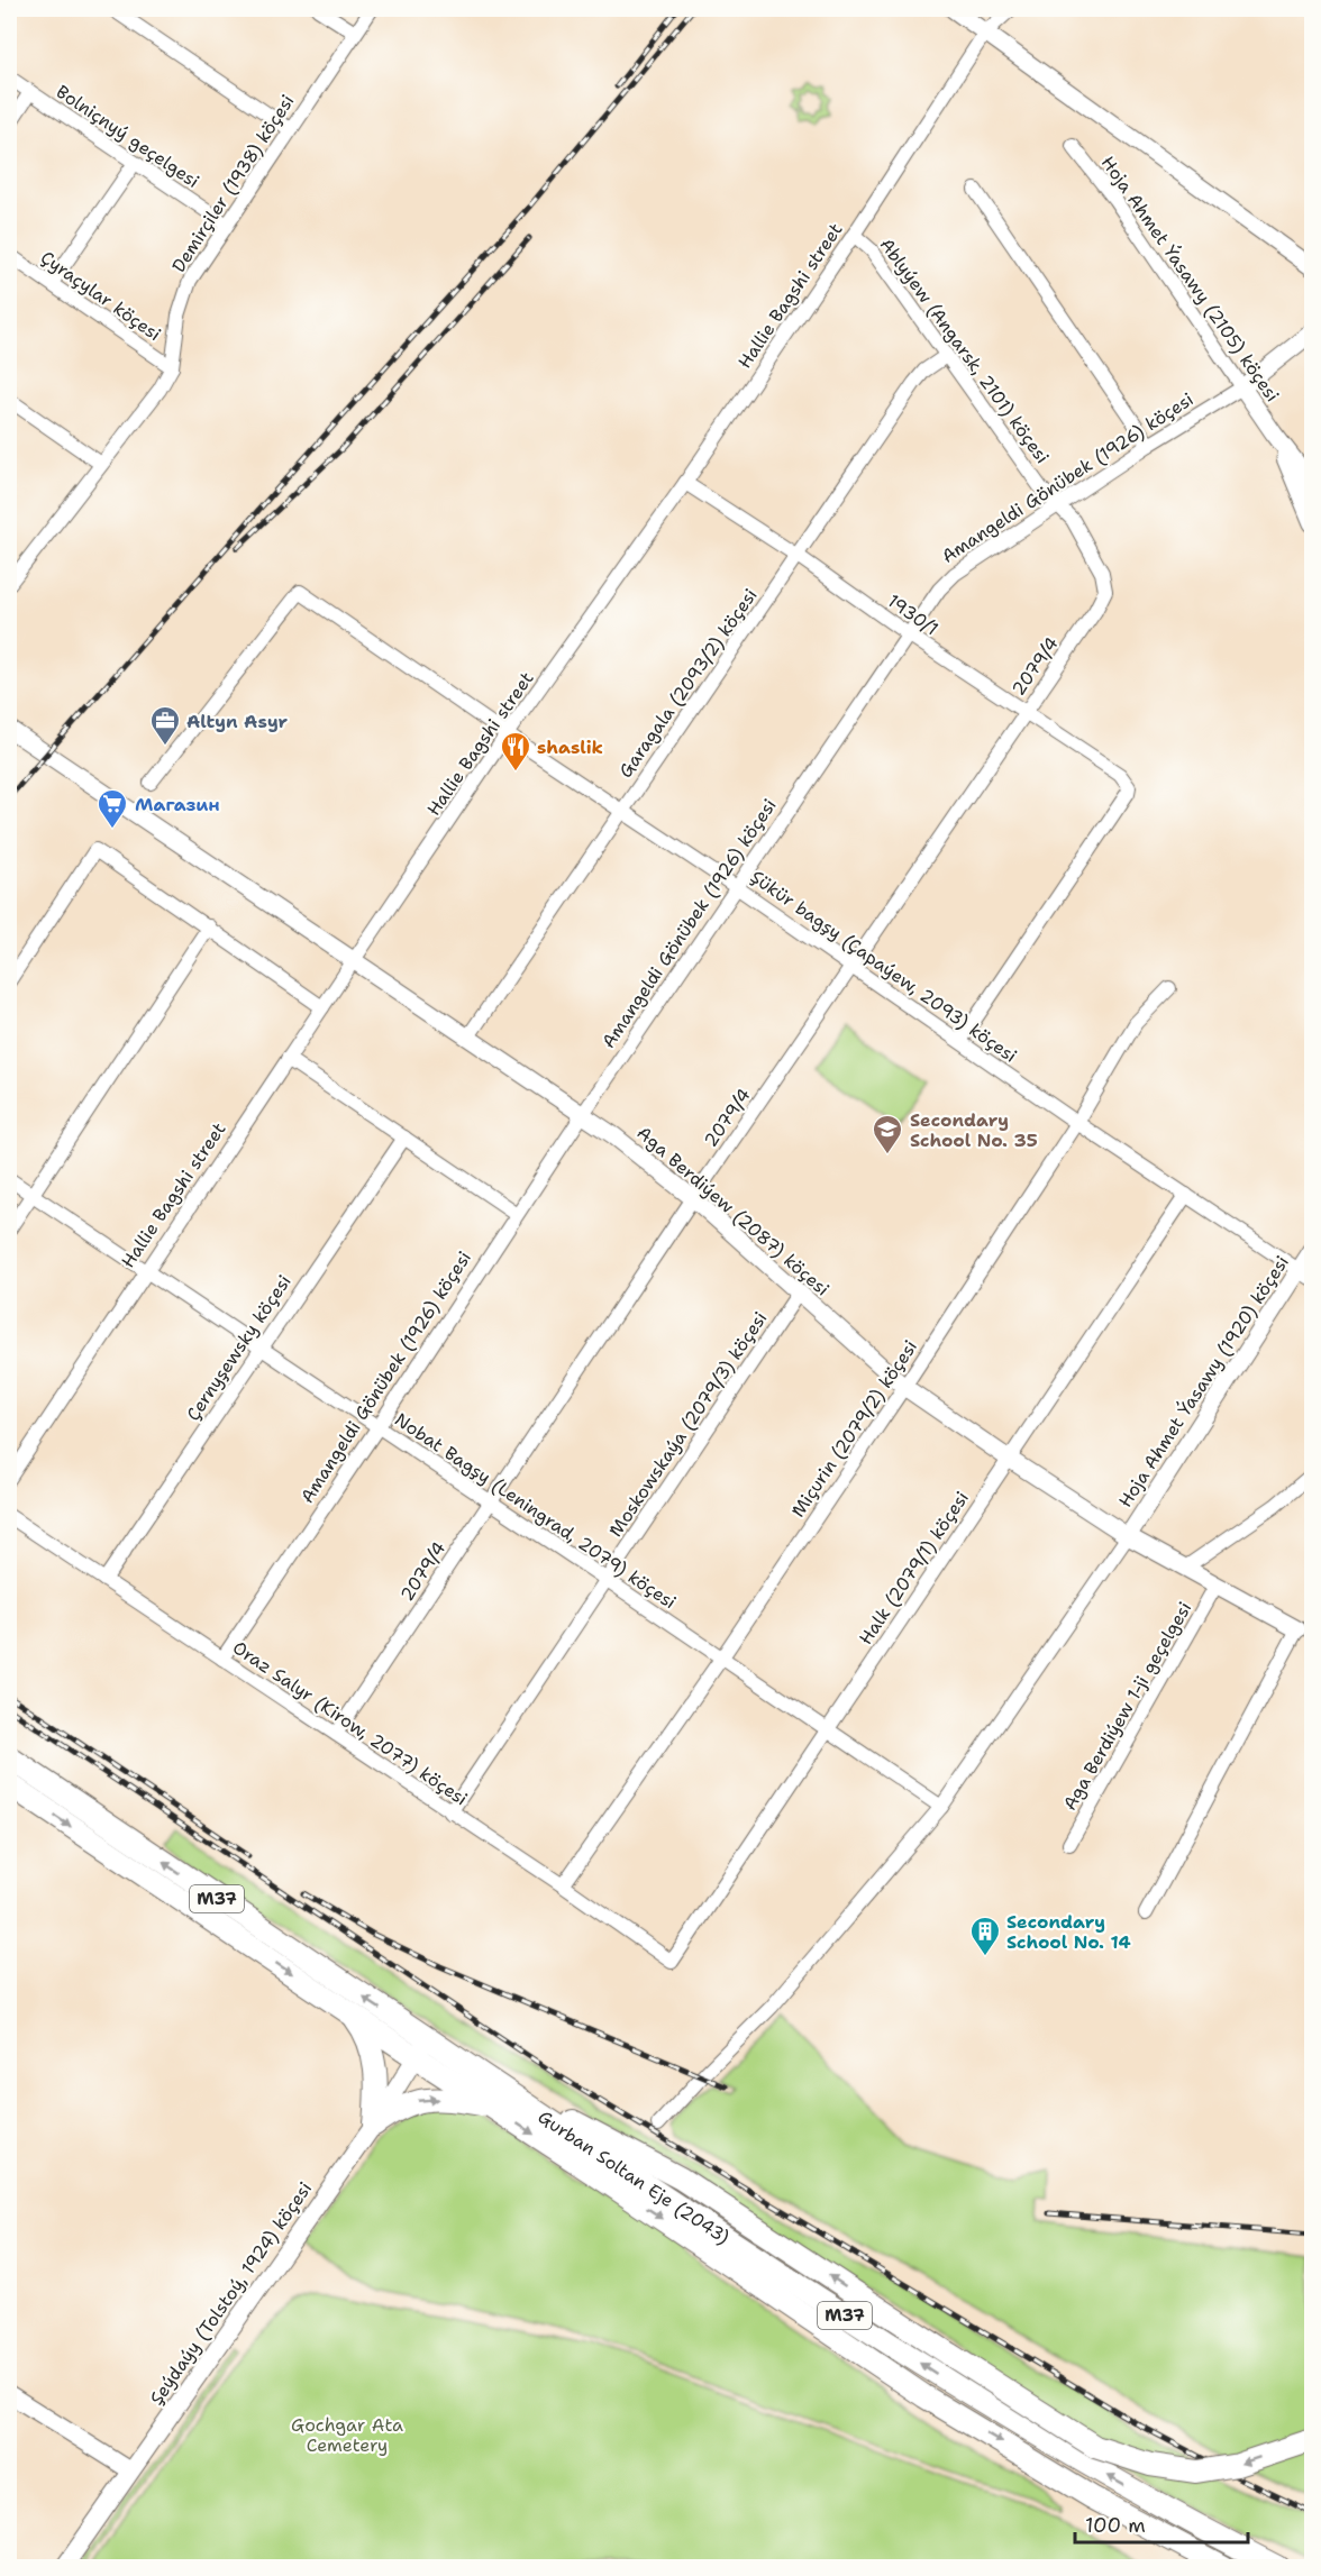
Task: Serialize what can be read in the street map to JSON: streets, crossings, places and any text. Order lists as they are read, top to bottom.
{
  "streets": {
    "highway": ["M37", "Gurban Soltan Eje (2043)"],
    "street": [
      "Bolniçnyý geçelgesi",
      "Demirçiler (1938) köçesi",
      "Hoja Ahmet Ýasawy (2105) köçesi",
      "Çyraçylar köçesi",
      "Hallie Bagshi street",
      "Ablyýew (Angarsk, 2101) köçesi",
      "Amangeldi Gönübek (1926) köçesi",
      "1930/1",
      "2079/4",
      "Garagala (2093/2) köçesi",
      "Şükür bagşy (Çapaýew, 2093) köçesi",
      "Aga Berdiýew (2087) köçesi",
      "Çernyşewsky köçesi",
      "Hoja Ahmet Ýasawy (1920) köçesi",
      "Moskowskaýa (2079/3) köçesi",
      "Miçurin (2079/2) köçesi",
      "Nobat Bagşy (Leningrad, 2079) köçesi",
      "Halk (2079/1) köçesi",
      "Aga Berdiýew 1-ji geçelgesi",
      "Oraz Salyr (Kirow, 2077) köçesi",
      "Şeýdaýy (Tolstoý, 1924) köçesi"
    ]
  },
  "crossings": [
    ["Bolniçnyý geçelgesi", "Demirçiler (1938) köçesi"],
    ["Demirçiler (1938) köçesi", "Çyraçylar köçesi"],
    ["Hoja Ahmet Ýasawy (2105) köçesi", "Amangeldi Gönübek (1926) köçesi"],
    ["Hallie Bagshi street", "Ablyýew (Angarsk, 2101) köçesi"],
    ["Hallie Bagshi street", "1930/1"],
    ["Hallie Bagshi street", "Şükür bagşy (Çapaýew, 2093) köçesi"],
    ["Hallie Bagshi street", "Aga Berdiýew (2087) köçesi"],
    ["Hallie Bagshi street", "Nobat Bagşy (Leningrad, 2079) köçesi"],
    ["Ablyýew (Angarsk, 2101) köçesi", "Amangeldi Gönübek (1926) köçesi"],
    ["Ablyýew (Angarsk, 2101) köçesi", "2079/4"],
    ["Ablyýew (Angarsk, 2101) köçesi", "Garagala (2093/2) köçesi"],
    ["Amangeldi Gönübek (1926) köçesi", "1930/1"],
    ["Amangeldi Gönübek (1926) köçesi", "Şükür bagşy (Çapaýew, 2093) köçesi"],
    ["Amangeldi Gönübek (1926) köçesi", "Aga Berdiýew (2087) köçesi"],
    ["Amangeldi Gönübek (1926) köçesi", "Nobat Bagşy (Leningrad, 2079) köçesi"],
    ["Amangeldi Gönübek (1926) köçesi", "Oraz Salyr (Kirow, 2077) köçesi"],
    ["1930/1", "2079/4"],
    ["1930/1", "Garagala (2093/2) köçesi"],
    ["1930/1", "Şükür bagşy (Çapaýew, 2093) köçesi"],
    ["2079/4", "Şükür bagşy (Çapaýew, 2093) köçesi"],
    ["2079/4", "Aga Berdiýew (2087) köçesi"],
    ["2079/4", "Nobat Bagşy (Leningrad, 2079) köçesi"],
    ["2079/4", "Oraz Salyr (Kirow, 2077) köçesi"],
    ["Garagala (2093/2) köçesi", "Şükür bagşy (Çapaýew, 2093) köçesi"],
    ["Garagala (2093/2) köçesi", "Aga Berdiýew (2087) köçesi"],
    ["Şükür bagşy (Çapaýew, 2093) köçesi", "Hoja Ahmet Ýasawy (1920) köçesi"],
    ["Şükür bagşy (Çapaýew, 2093) köçesi", "Miçurin (2079/2) köçesi"],
    ["Şükür bagşy (Çapaýew, 2093) köçesi", "Halk (2079/1) köçesi"],
    ["Aga Berdiýew (2087) köçesi", "Hoja Ahmet Ýasawy (1920) köçesi"],
    ["Aga Berdiýew (2087) köçesi", "Moskowskaýa (2079/3) köçesi"],
    ["Aga Berdiýew (2087) köçesi", "Miçurin (2079/2) köçesi"],
    ["Aga Berdiýew (2087) köçesi", "Halk (2079/1) köçesi"],
    ["Aga Berdiýew (2087) köçesi", "Aga Berdiýew 1-ji geçelgesi"],
    ["Çernyşewsky köçesi", "Nobat Bagşy (Leningrad, 2079) köçesi"],
    ["Çernyşewsky köçesi", "Oraz Salyr (Kirow, 2077) köçesi"],
    ["Moskowskaýa (2079/3) köçesi", "Nobat Bagşy (Leningrad, 2079) köçesi"],
    ["Moskowskaýa (2079/3) köçesi", "Oraz Salyr (Kirow, 2077) köçesi"],
    ["Miçurin (2079/2) köçesi", "Nobat Bagşy (Leningrad, 2079) köçesi"],
    ["Miçurin (2079/2) köçesi", "Oraz Salyr (Kirow, 2077) köçesi"],
    ["Nobat Bagşy (Leningrad, 2079) köçesi", "Halk (2079/1) köçesi"],
    ["Halk (2079/1) köçesi", "Oraz Salyr (Kirow, 2077) köçesi"],
    ["Gurban Soltan Eje (2043)", "Şeýdaýy (Tolstoý, 1924) köçesi"]
  ],
  "parks": ["Gochgar Ata Cemetery"],
  "places": {
    "office": ["Altyn Asyr"],
    "restaurant": ["shaslik"],
    "supermarket": ["Магазин"],
    "school or university": ["Secondary School No. 35"],
    "building": ["Secondary School No. 14"]
  },
  "scale_bar": "100 m"
}
